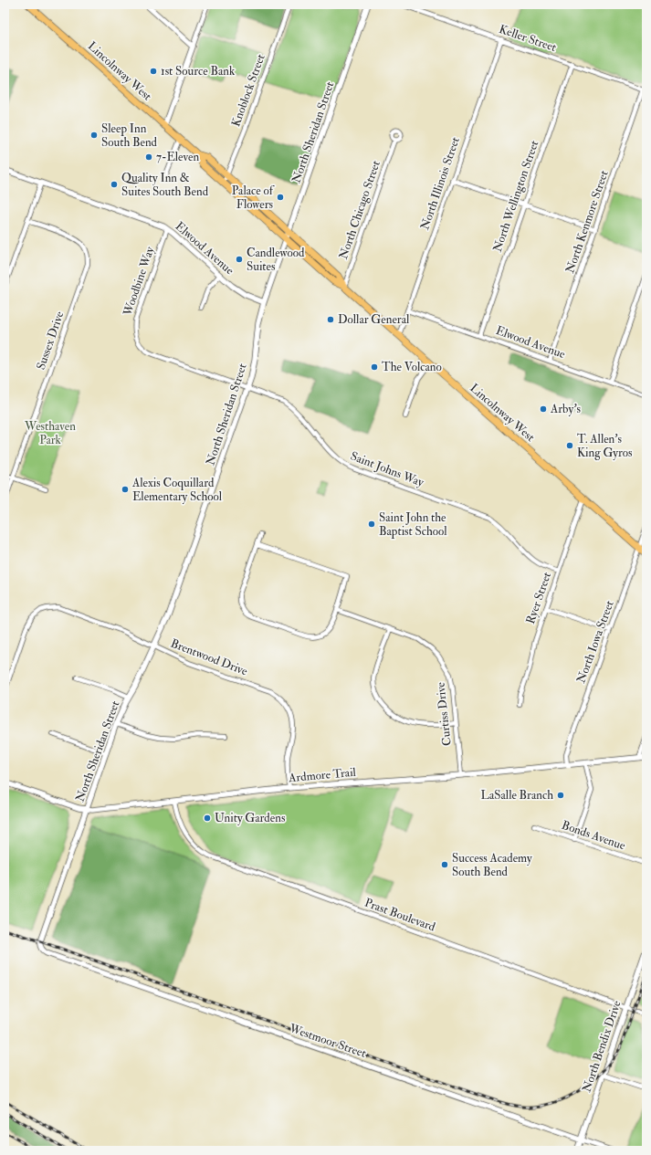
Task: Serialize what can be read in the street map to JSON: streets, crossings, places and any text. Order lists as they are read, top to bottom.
{
  "streets": {
    "main road": ["Lincolnway West"],
    "street": [
      "Keller Street",
      "Knoblock Street",
      "North Sheridan Street",
      "North Illinois Street",
      "North Wellington Street",
      "North Chicago Street",
      "North Kenmore Street",
      "Elwood Avenue",
      "Woodbine Way",
      "Sussex Drive",
      "Saint Johns Way",
      "Ryer Street",
      "North Iowa Street",
      "Brentwood Drive",
      "Curtiss Drive",
      "Ardmore Trail",
      "Bonds Avenue",
      "Prast Boulevard",
      "Westmoor Street",
      "North Bendix Drive"
    ]
  },
  "crossings": [
    ["Keller Street", "North Illinois Street"],
    ["Keller Street", "North Wellington Street"],
    ["Keller Street", "North Kenmore Street"],
    ["Lincolnway West", "Knoblock Street"],
    ["Lincolnway West", "North Sheridan Street"],
    ["Lincolnway West", "North Illinois Street"],
    ["Lincolnway West", "North Chicago Street"],
    ["Lincolnway West", "Ryer Street"],
    ["Lincolnway West", "North Iowa Street"],
    ["North Sheridan Street", "Elwood Avenue"],
    ["North Sheridan Street", "Saint Johns Way"],
    ["North Sheridan Street", "Brentwood Drive"],
    ["North Sheridan Street", "Ardmore Trail"],
    ["North Sheridan Street", "Westmoor Street"],
    ["North Illinois Street", "Elwood Avenue"],
    ["North Wellington Street", "Elwood Avenue"],
    ["North Kenmore Street", "Elwood Avenue"],
    ["Elwood Avenue", "Woodbine Way"],
    ["Woodbine Way", "Saint Johns Way"],
    ["Saint Johns Way", "Ryer Street"],
    ["North Iowa Street", "Ardmore Trail"],
    ["Brentwood Drive", "Ardmore Trail"],
    ["Curtiss Drive", "Ardmore Trail"],
    ["Ardmore Trail", "Prast Boulevard"],
    ["Prast Boulevard", "North Bendix Drive"],
    ["Westmoor Street", "North Bendix Drive"]
  ],
  "parks": ["Westhaven Park"],
  "places": [
    "1st Source Bank",
    "Sleep Inn South Bend",
    "7-Eleven",
    "Quality Inn & Suites South Bend",
    "Palace of Flowers",
    "Candlewood Suites",
    "Dollar General",
    "The Volcano",
    "Arby's",
    "T. Allen's King Gyros",
    "Alexis Coquillard Elementary School",
    "Saint John the Baptist School",
    "LaSalle Branch",
    "Unity Gardens",
    "Success Academy South Bend"
  ]
}
